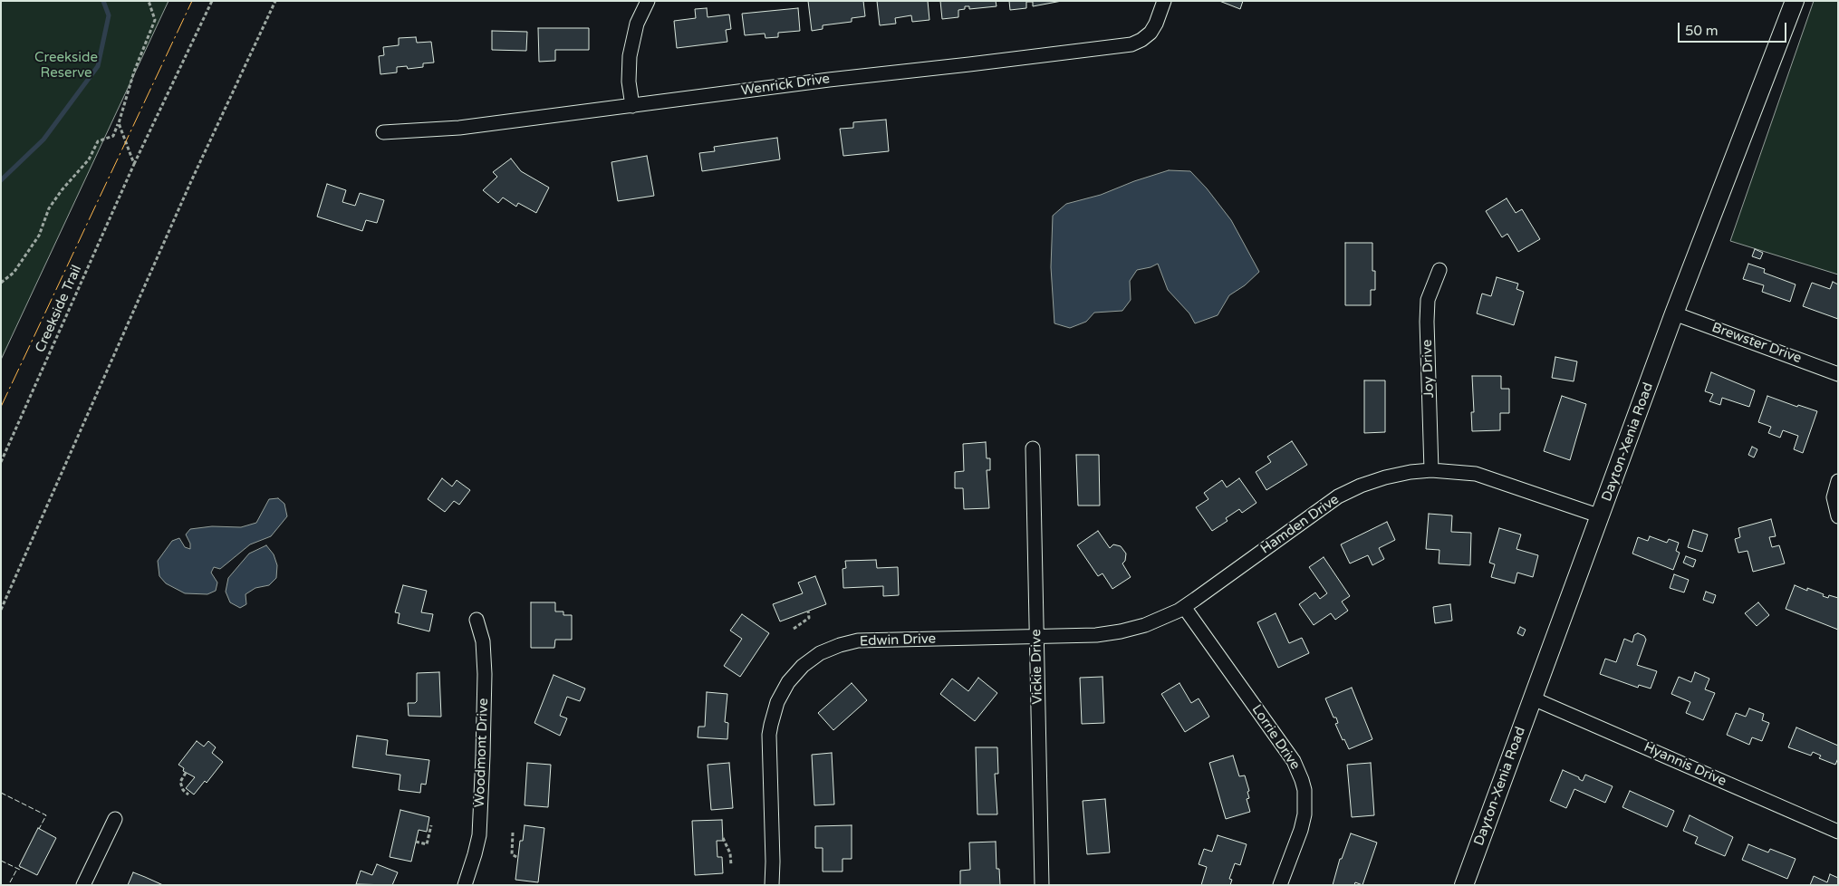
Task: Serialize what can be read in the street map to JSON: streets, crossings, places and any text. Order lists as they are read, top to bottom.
{
  "streets": {
    "main road": ["Dayton-Xenia Road"],
    "street": [
      "Wenrick Drive",
      "Brewster Drive",
      "Joy Drive",
      "Hamden Drive",
      "Edwin Drive",
      "Vickie Drive",
      "Lorrie Drive",
      "Woodmont Drive",
      "Hyannis Drive"
    ],
    "path": ["Creekside Trail"]
  },
  "crossings": [
    ["Brewster Drive", "Dayton-Xenia Road"],
    ["Joy Drive", "Hamden Drive"],
    ["Dayton-Xenia Road", "Hamden Drive"],
    ["Dayton-Xenia Road", "Hyannis Drive"],
    ["Hamden Drive", "Edwin Drive"],
    ["Hamden Drive", "Vickie Drive"],
    ["Hamden Drive", "Lorrie Drive"],
    ["Edwin Drive", "Vickie Drive"]
  ],
  "parks": ["Creekside Reserve"],
  "scale_bar": "50 m"
}
